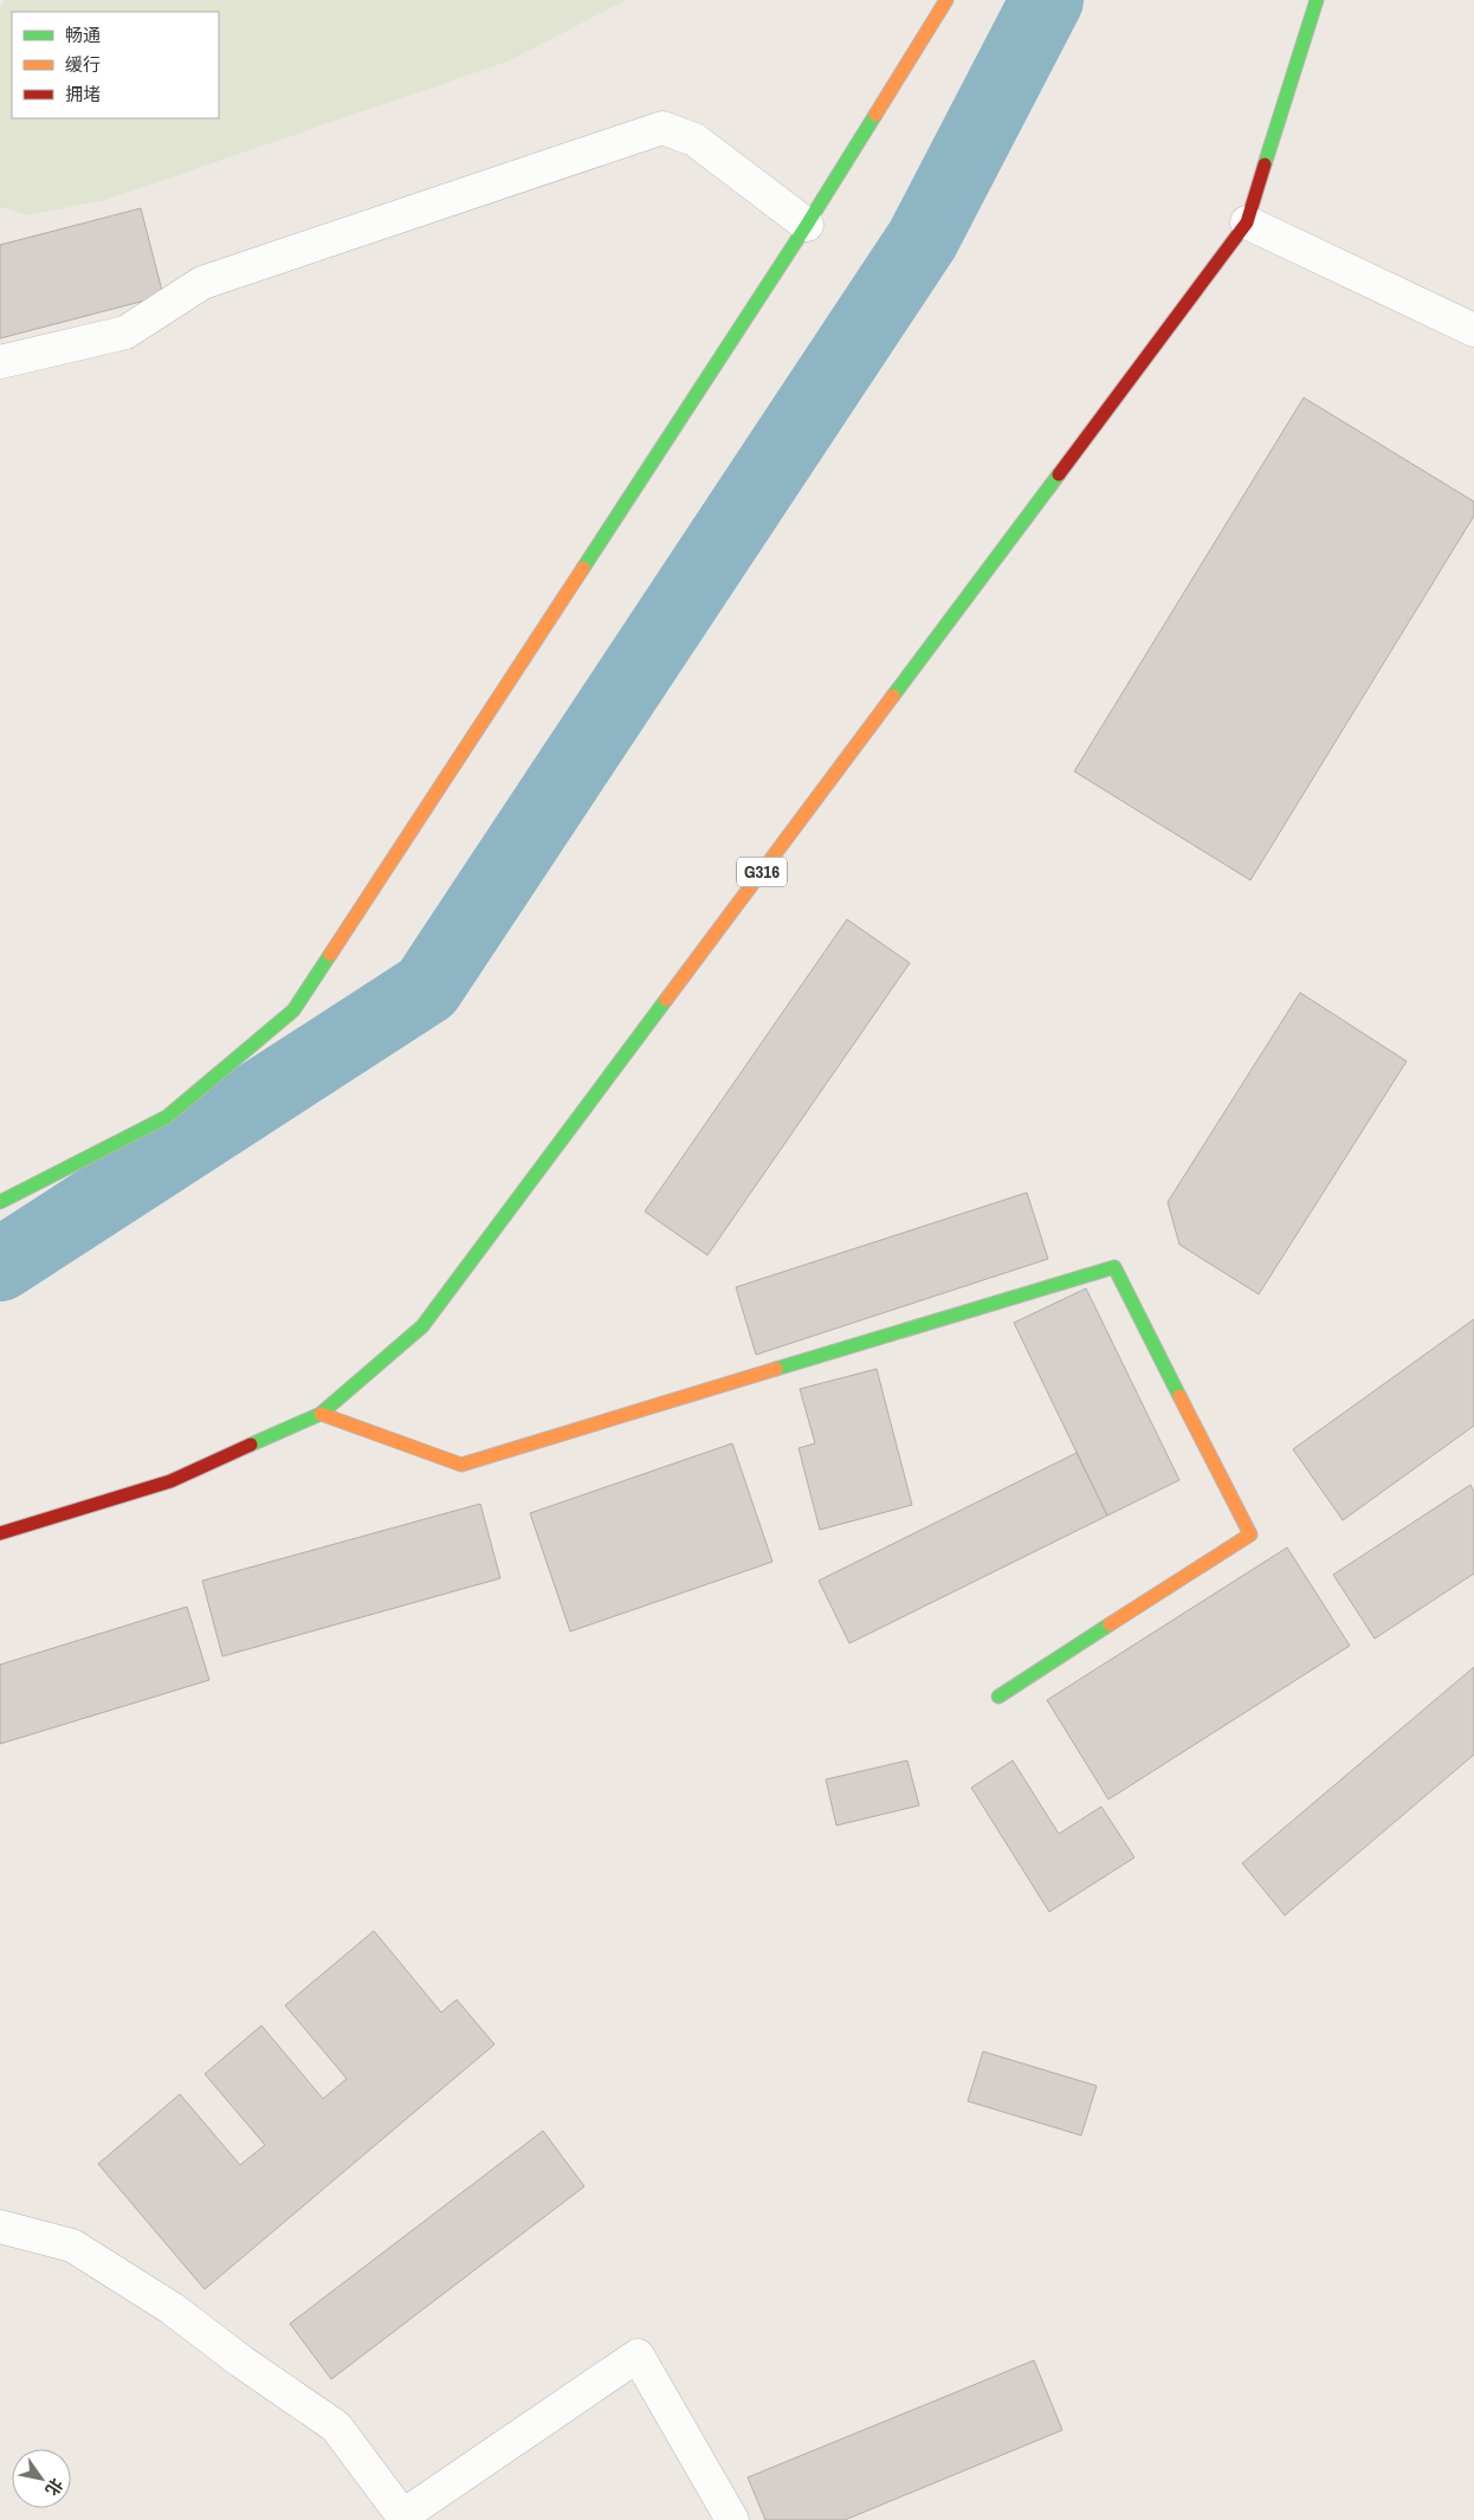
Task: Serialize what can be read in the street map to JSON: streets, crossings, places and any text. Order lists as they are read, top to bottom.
{
  "streets": {
    "main road": ["G316"]
  },
  "legend": ["畅通", "缓行", "拥堵"],
  "north": "bottom right"
}
